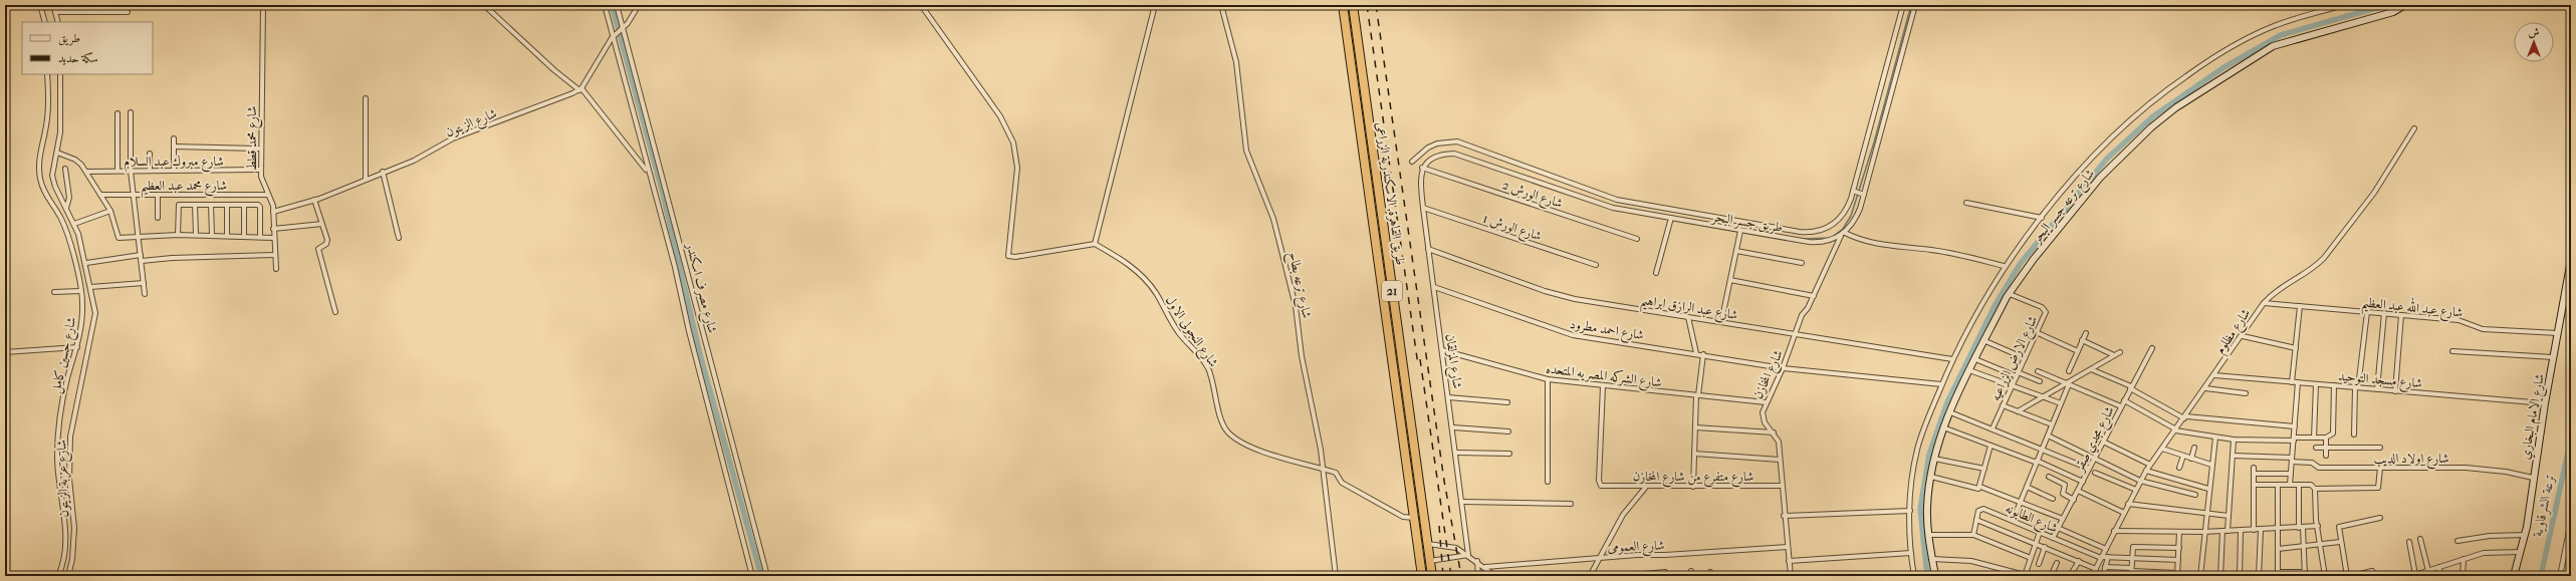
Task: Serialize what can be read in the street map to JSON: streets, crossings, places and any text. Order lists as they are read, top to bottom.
{
  "streets": {
    "highway": ["طريق القاهرة, الاسكندرية الزراعى", "21"],
    "street": [
      "شارع الزيتون",
      "شارع محمد قطط",
      "شارع مبروك عبد السلام",
      "شارع محمد عبد العظيم",
      "شارع الورش 2",
      "شارع ترعه جسر البحر",
      "طريق جسر البحر",
      "شارع الورش 1",
      "شارع ترعه بطاح",
      "شارع مصرف اسكندر",
      "شارع عبد الرازق ابراهيم",
      "شارع عبد الله عبد العظيم",
      "شارع احمد مطرود",
      "شارع النجولى الاول",
      "شارع مظلوم",
      "شارع حسين كامل",
      "شارع الارض الزراعيه",
      "شارع المزلقان",
      "شارع المخازن",
      "شارع الشركه المصريه المتحده",
      "شارع مسجد التوحيد",
      "شارع الامام البخاري",
      "شارع مجدي صقر",
      "شارع اولاد الديب",
      "شارع متفرع من شارع المخازن",
      "شارع عزبة الزيتون",
      "شارع الطابونه",
      "شارع العمومى"
    ]
  },
  "crossings": [
    ["شارع الزيتون", "شارع محمد قطط"],
    ["شارع محمد قطط", "شارع مبروك عبد السلام"],
    ["شارع محمد قطط", "شارع محمد عبد العظيم"],
    ["طريق القاهرة, الاسكندرية الزراعى", "شارع النجولى الاول"],
    ["شارع الورش 2", "طريق جسر البحر"],
    ["شارع الورش 2", "شارع المزلقان"],
    ["شارع ترعه جسر البحر", "شارع عبد الرازق ابراهيم"],
    ["شارع ترعه جسر البحر", "شارع احمد مطرود"],
    ["شارع ترعه جسر البحر", "شارع الارض الزراعيه"],
    ["طريق جسر البحر", "شارع المزلقان"],
    ["طريق جسر البحر", "شارع المخازن"],
    ["شارع الورش 1", "شارع المزلقان"],
    ["شارع ترعه بطاح", "شارع النجولى الاول"],
    ["شارع عبد الرازق ابراهيم", "شارع المزلقان"],
    ["شارع عبد الرازق ابراهيم", "شارع المخازن"],
    ["شارع عبد الله عبد العظيم", "شارع مظلوم"],
    ["شارع عبد الله عبد العظيم", "شارع الامام البخاري"],
    ["شارع احمد مطرود", "شارع المزلقان"],
    ["شارع احمد مطرود", "شارع المخازن"],
    ["شارع مظلوم", "شارع مسجد التوحيد"],
    ["شارع مظلوم", "شارع الطابونه"],
    ["شارع المزلقان", "شارع الشركه المصريه المتحده"],
    ["شارع المخازن", "شارع الشركه المصريه المتحده"],
    ["شارع المخازن", "شارع متفرع من شارع المخازن"],
    ["شارع المخازن", "شارع العمومى"],
    ["شارع الشركه المصريه المتحده", "شارع متفرع من شارع المخازن"],
    ["شارع مسجد التوحيد", "شارع الامام البخاري"],
    ["شارع الامام البخاري", "شارع اولاد الديب"],
    ["شارع مجدي صقر", "شارع الطابونه"]
  ],
  "water": ["ترعة الشرقاوية"],
  "legend": ["طريق", "سكة حديد"],
  "north": "top"
}
